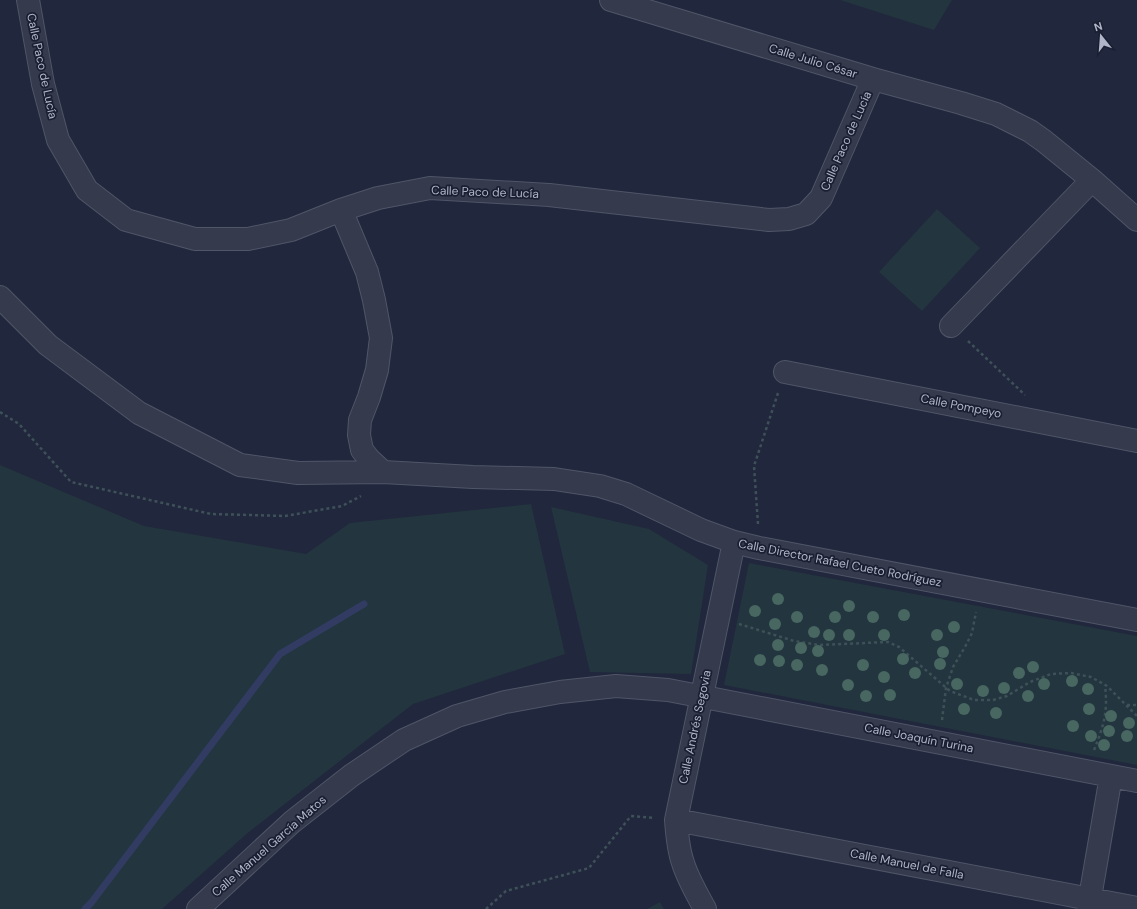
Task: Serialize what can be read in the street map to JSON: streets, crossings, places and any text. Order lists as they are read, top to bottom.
{
  "streets": {
    "street": [
      "Calle Julio César",
      "Calle Paco de Lucía",
      "Calle Pompeyo",
      "Calle Director Rafael Cueto Rodríguez",
      "Calle Andrés Segovia",
      "Calle Joaquín Turina",
      "Calle Manuel García Matos",
      "Calle Manuel de Falla"
    ]
  },
  "crossings": [
    ["Calle Julio César", "Calle Paco de Lucía"],
    ["Calle Director Rafael Cueto Rodríguez", "Calle Andrés Segovia"],
    ["Calle Andrés Segovia", "Calle Joaquín Turina"],
    ["Calle Andrés Segovia", "Calle Manuel García Matos"],
    ["Calle Andrés Segovia", "Calle Manuel de Falla"],
    ["Calle Joaquín Turina", "Calle Manuel García Matos"]
  ],
  "north": "top"
}
